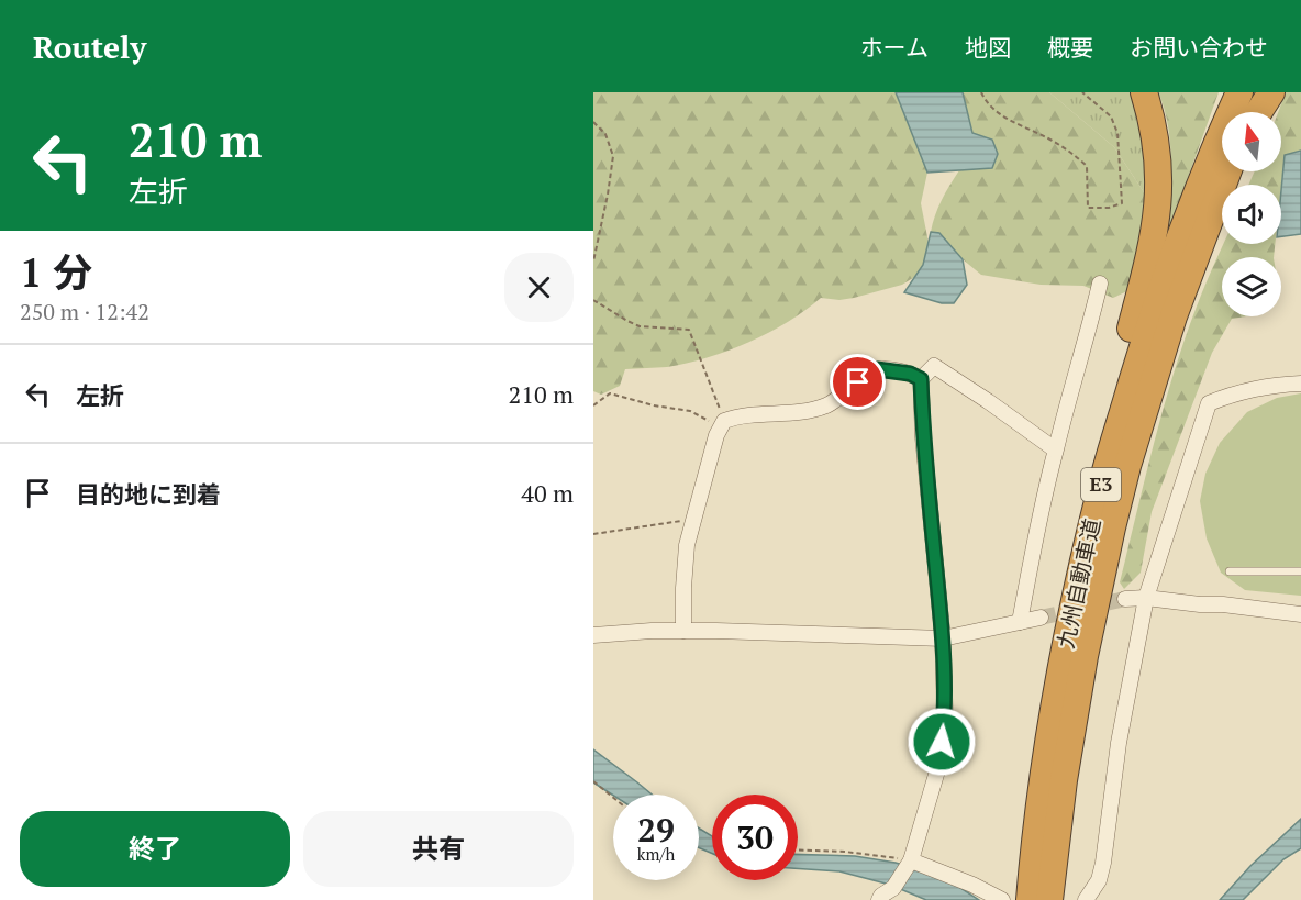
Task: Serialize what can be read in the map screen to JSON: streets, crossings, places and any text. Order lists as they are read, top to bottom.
{
  "streets": {
    "highway": ["E3", "九州自動車道"]
  },
  "north": "top",
  "page": {
    "header": "Routely",
    "nav": [
      "ホーム",
      "地図",
      "概要",
      "お問い合わせ"
    ],
    "turn": ["210 m", "左折"],
    "heading": ["1 分", "250 m · 12:42"],
    "list": [
      {
        "name": "左折",
        "value": "210 m"
      },
      {
        "name": "目的地に到着",
        "value": "40 m"
      }
    ],
    "speed": "29 km/h",
    "limit": "30",
    "buttons": ["終了", "共有"]
  }
}
